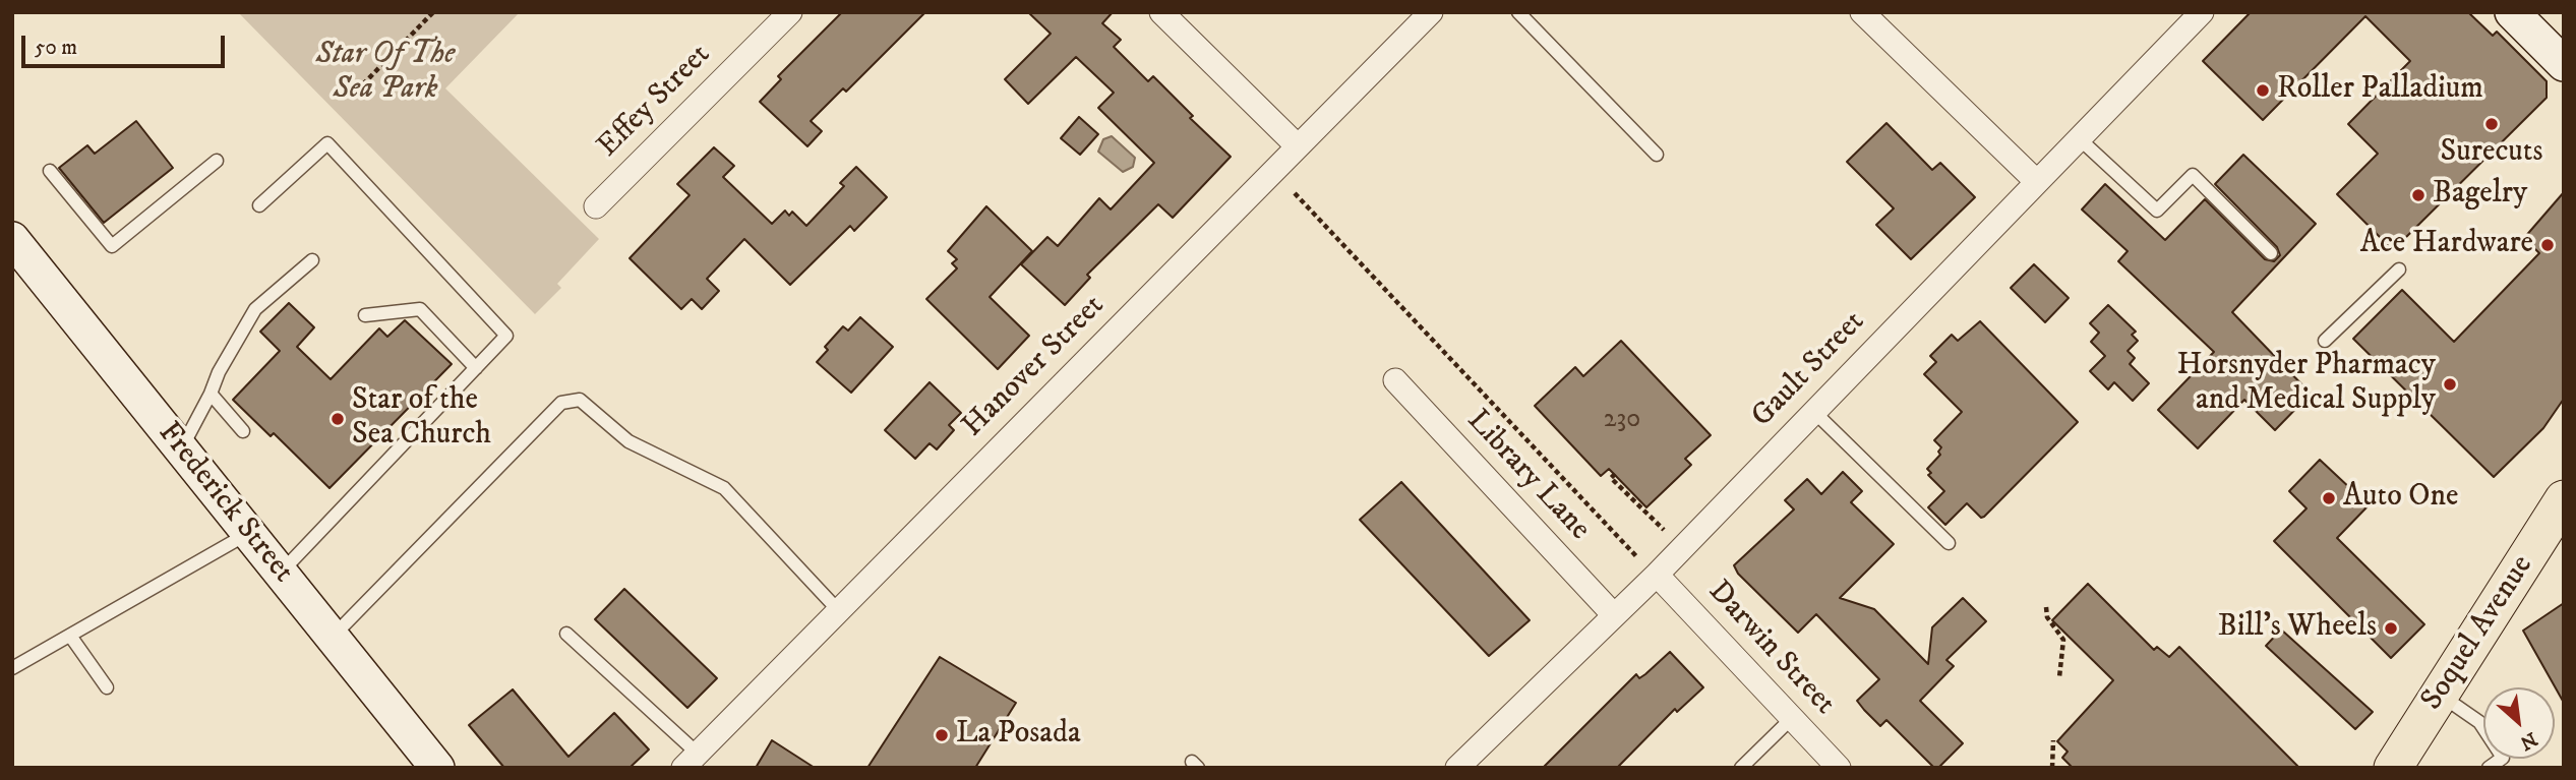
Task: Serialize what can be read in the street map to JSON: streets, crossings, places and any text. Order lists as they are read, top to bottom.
{
  "streets": {
    "main road": ["Frederick Street", "Soquel Avenue"],
    "street": [
      "Effey Street",
      "Hanover Street",
      "Gault Street",
      "Library Lane",
      "Darwin Street"
    ]
  },
  "crossings": [
    ["Gault Street", "Library Lane"],
    ["Gault Street", "Darwin Street"]
  ],
  "parks": ["Star Of The Sea Park"],
  "places": [
    "Roller Palladium",
    "Surecuts",
    "Bagelry",
    "Ace Hardware",
    "Horsnyder Pharmacy and Medical Supply",
    "Star of the Sea Church",
    "Auto One",
    "Bill's Wheels",
    "La Posada"
  ],
  "house_numbers": ["230"],
  "scale_bar": "50 m",
  "north": "bottom right"
}
